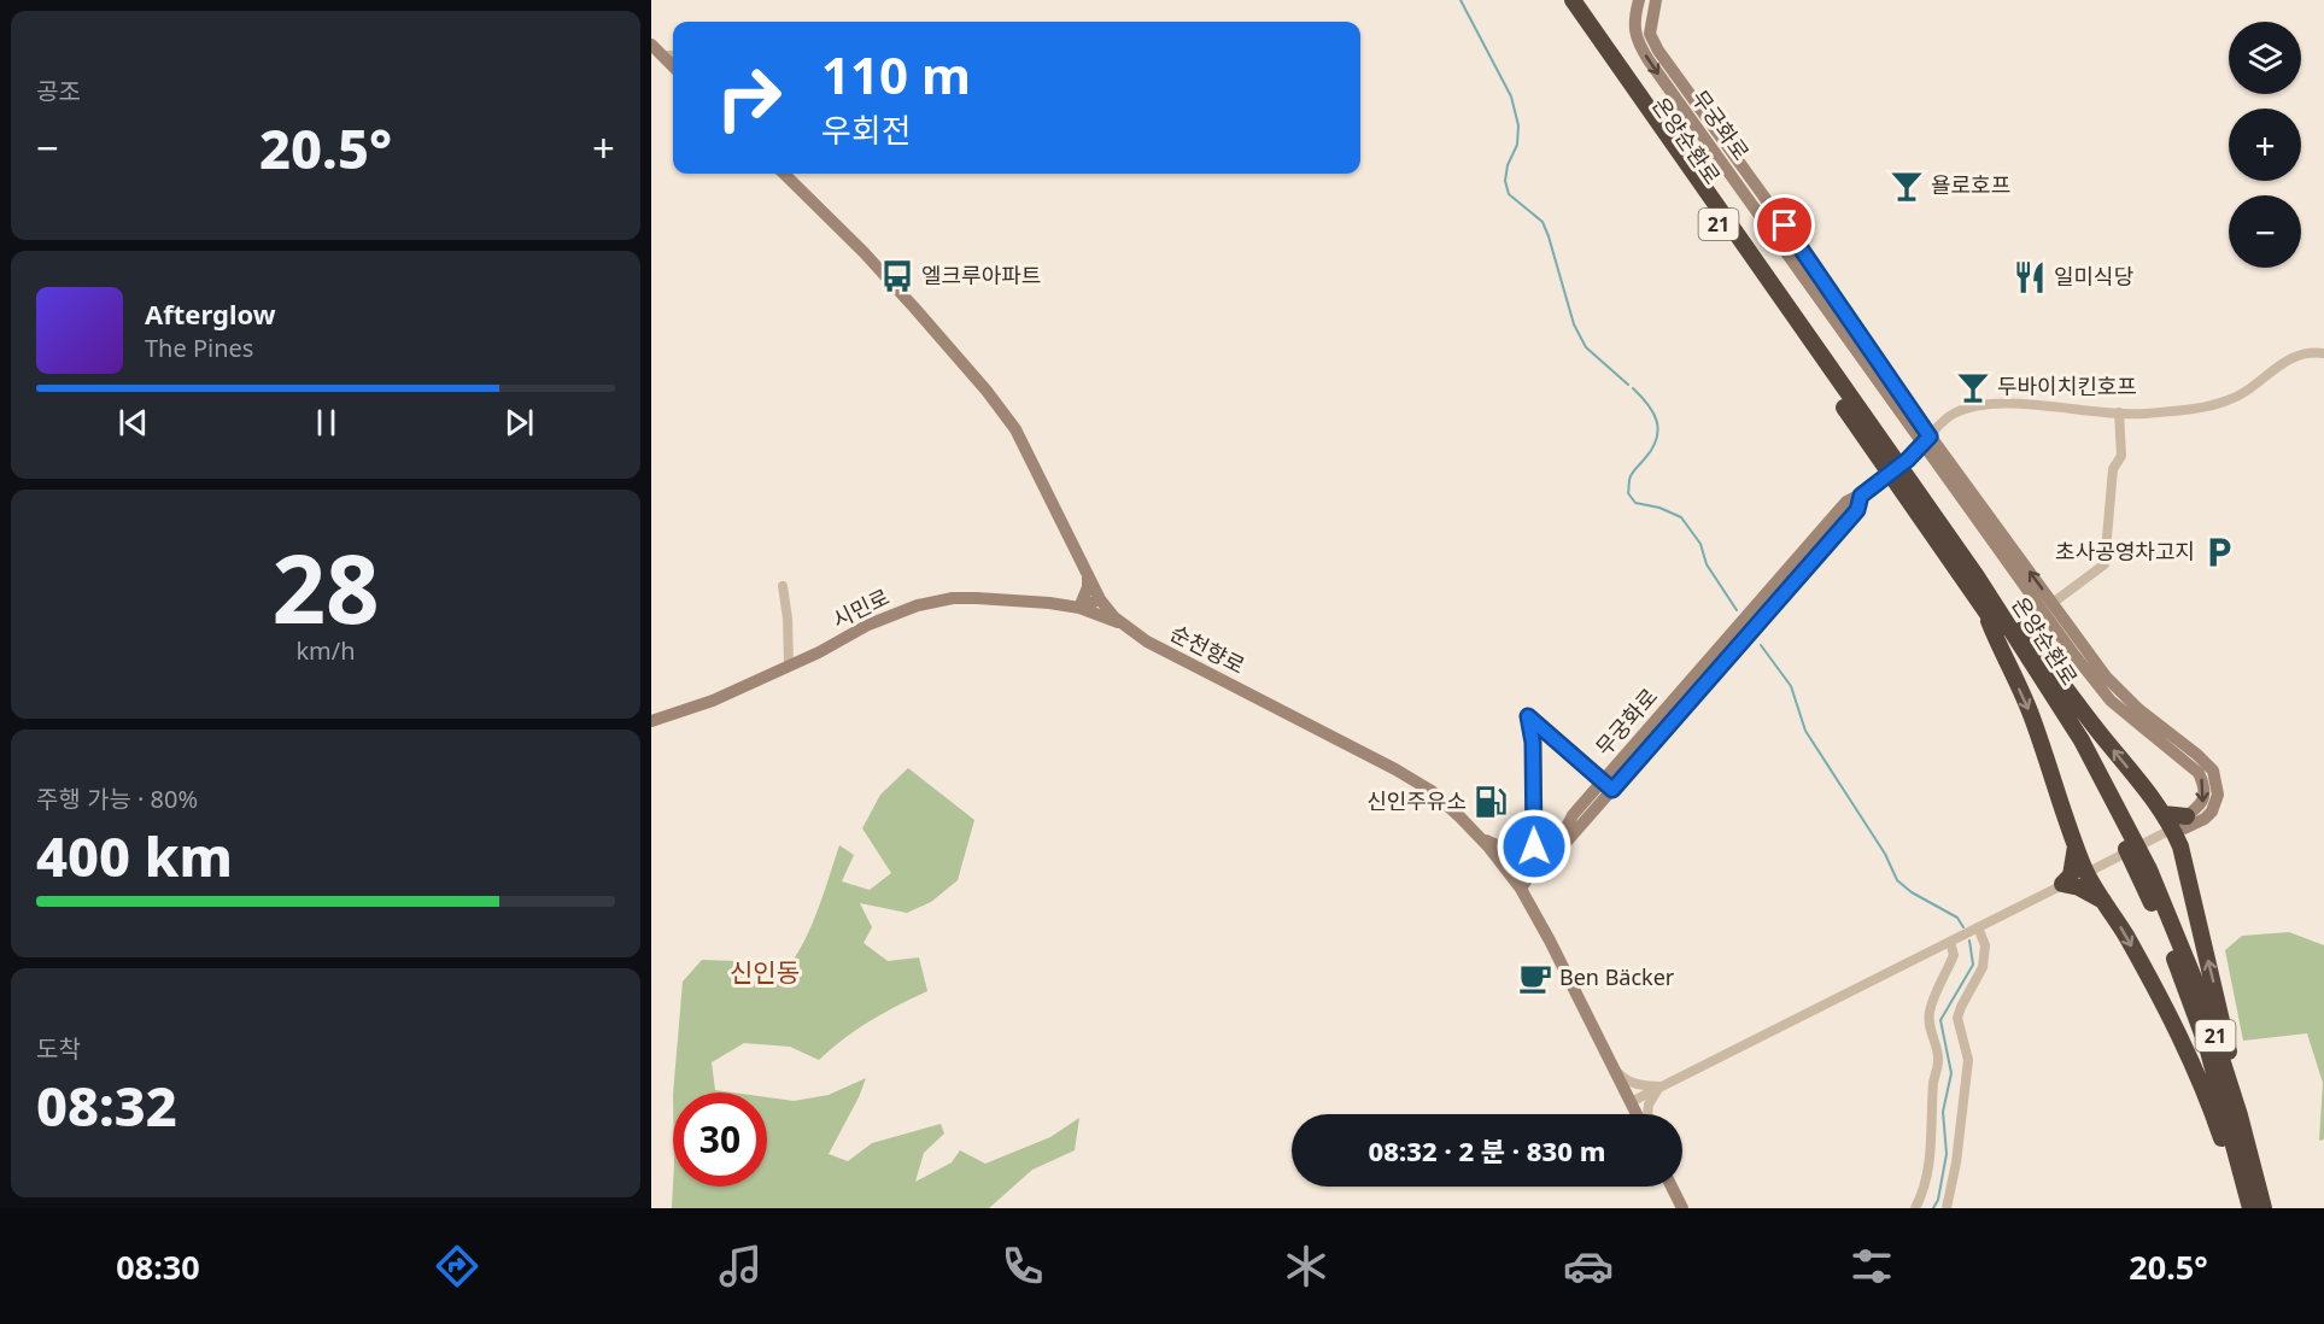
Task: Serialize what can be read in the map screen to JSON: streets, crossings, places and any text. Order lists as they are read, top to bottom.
{
  "streets": {
    "highway": ["온양순환로", "21"],
    "street": ["무궁화로", "시민로", "순천향로"]
  },
  "crossings": [
    ["무궁화로", "순천향로"],
    ["온양순환로", "21"],
    ["시민로", "순천향로"]
  ],
  "districts": ["신인동"],
  "places": {
    "bar": ["욜로호프", "두바이치킨호프"],
    "bus stop": ["엘크루아파트"],
    "restaurant": ["일미식당"],
    "parking": ["초사공영차고지"],
    "fuel station": ["신인주유소"],
    "cafe": ["Ben Bäcker"]
  },
  "page": {
    "tile": [
      "공조",
      ["28", "km/h"],
      ["주행 가능 · 80%", "400 km"],
      ["도착", "08:32"]
    ],
    "map_buttons": ["+", "−"],
    "turn": ["110 m", "우회전"],
    "heat": ["−", "20.5°", "+"],
    "song": ["Afterglow", "The Pines"],
    "limit": "30",
    "trip": "08:32 · 2 분 · 830 m",
    "tabs": ["08:30", "20.5°"]
  }
}
